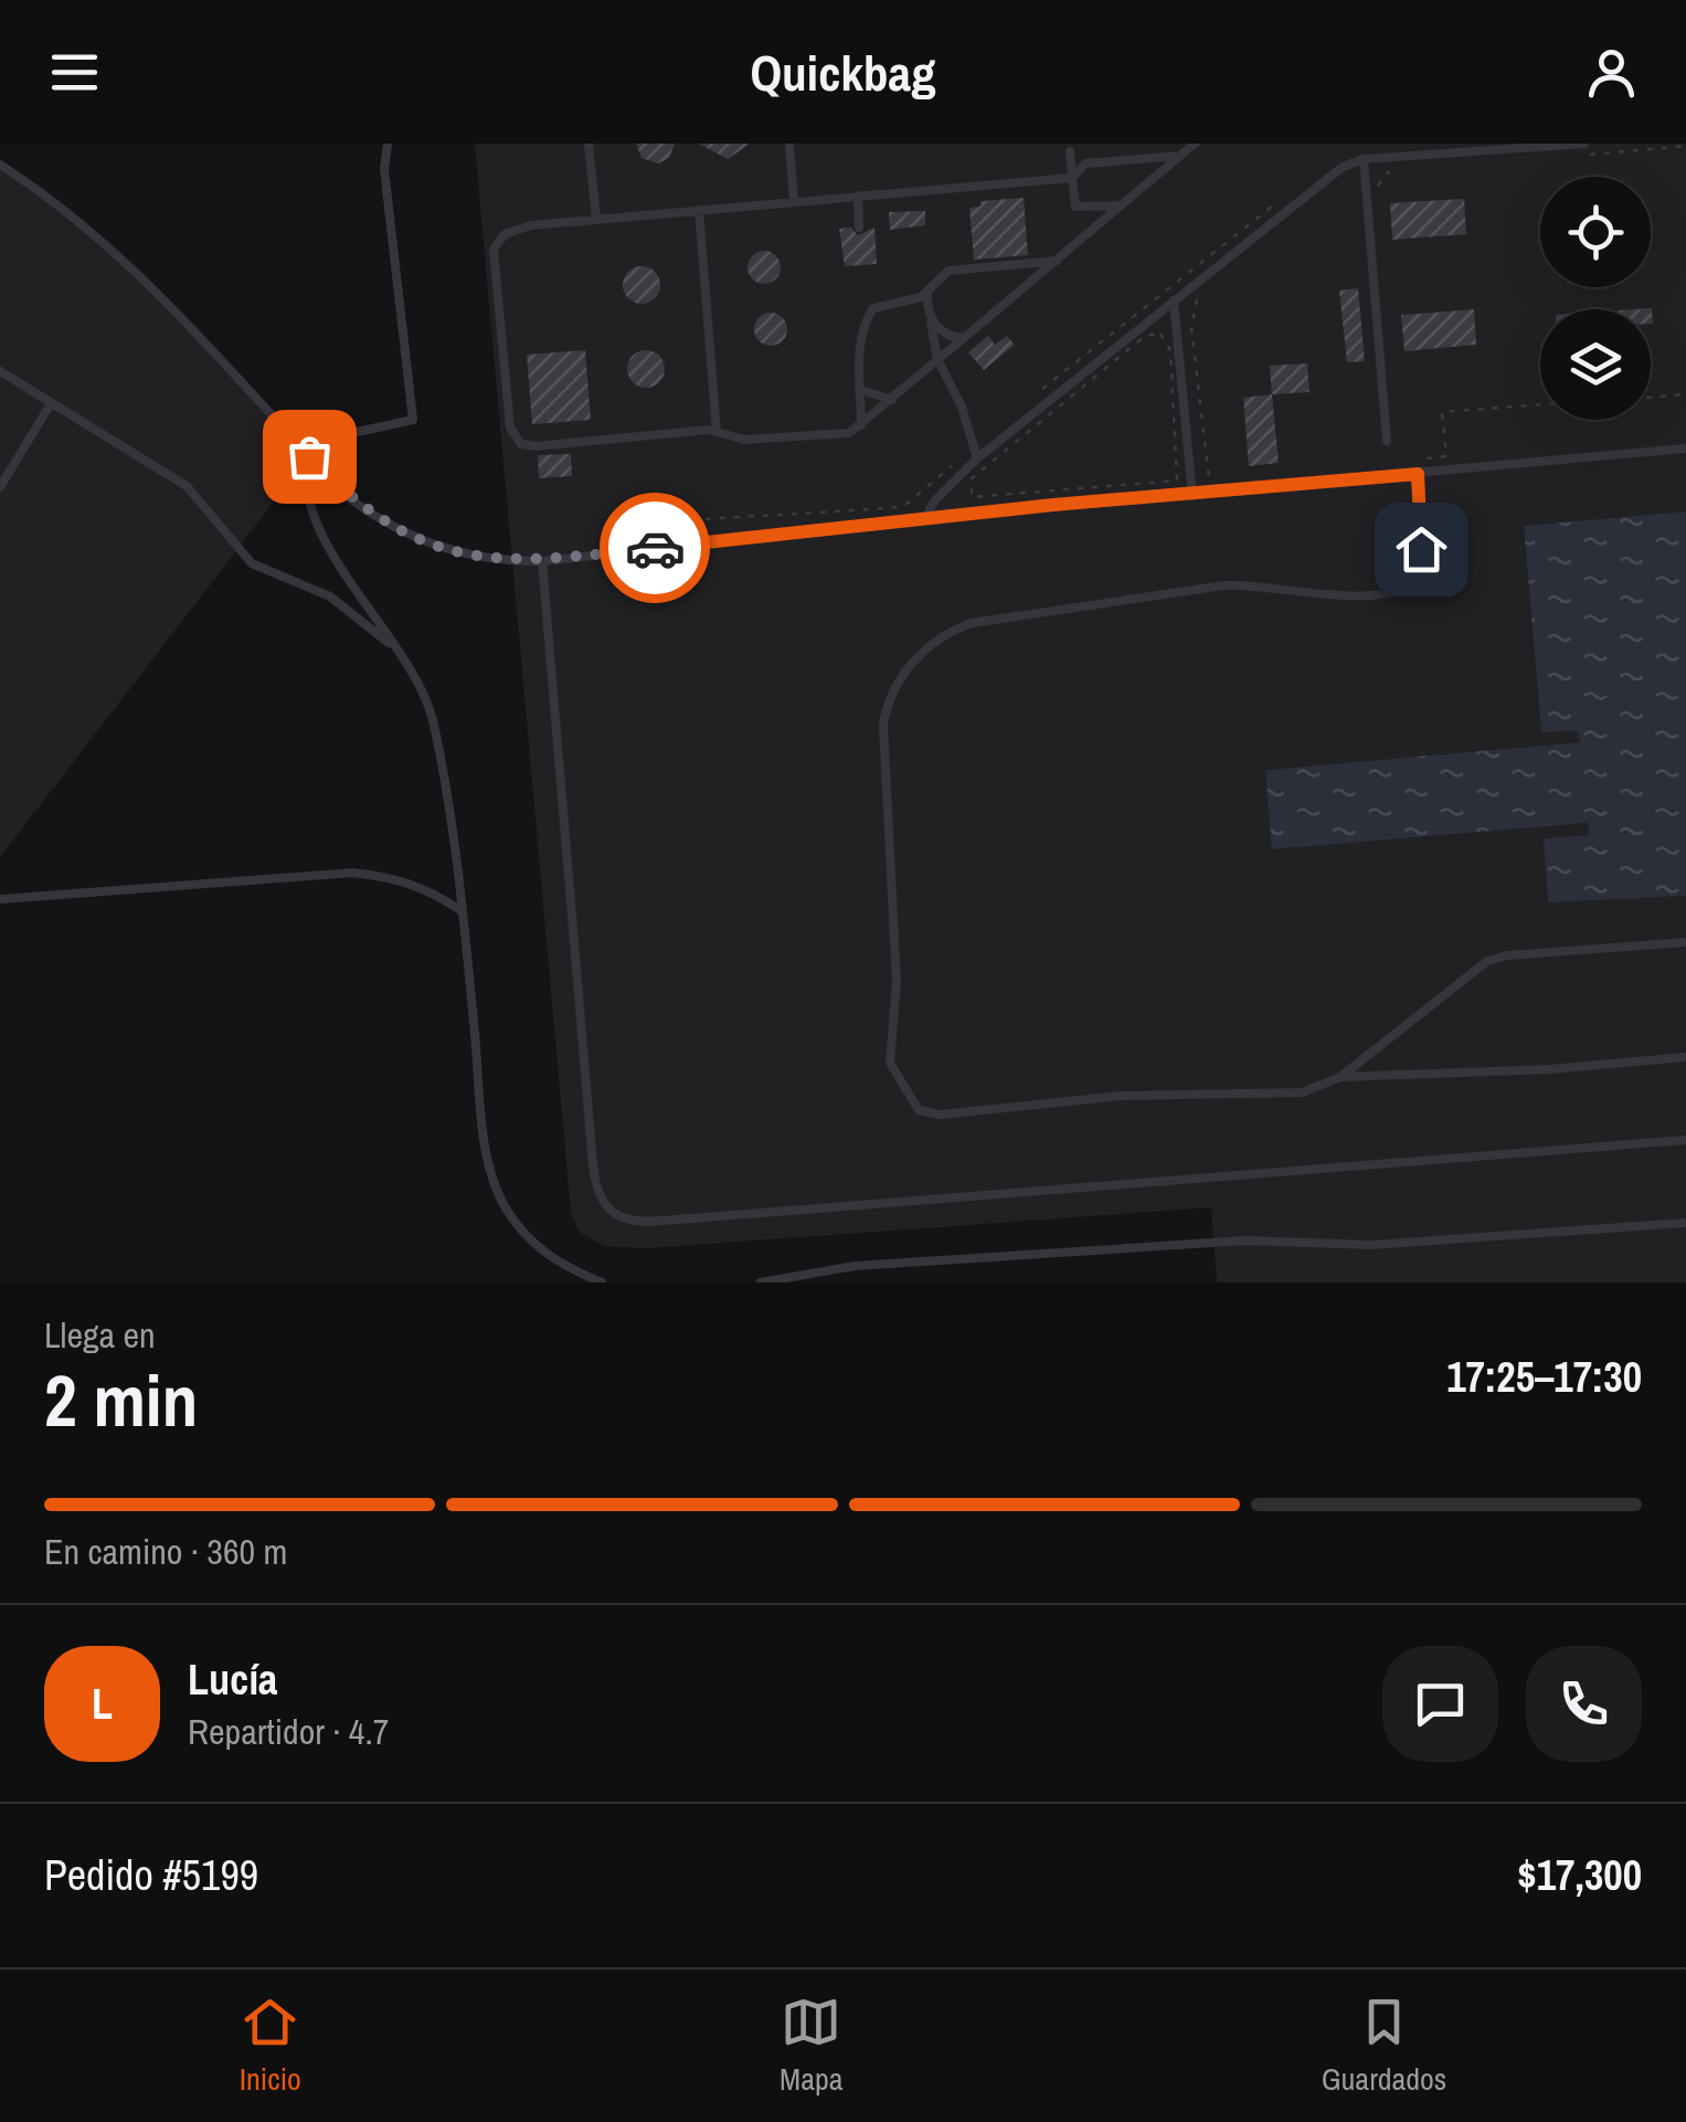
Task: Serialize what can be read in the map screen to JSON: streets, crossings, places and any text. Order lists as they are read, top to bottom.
{
  "page": {
    "header": "Quickbag",
    "heading": ["2 min", "Llega en", "17:25–17:30"],
    "panel": [
      "Lucía",
      "Repartidor · 4.7",
      "Pedido #5199",
      "$17,300"
    ],
    "bar": "En camino · 360 m",
    "round": "L",
    "tabs": ["Inicio", "Mapa", "Guardados"]
  }
}
